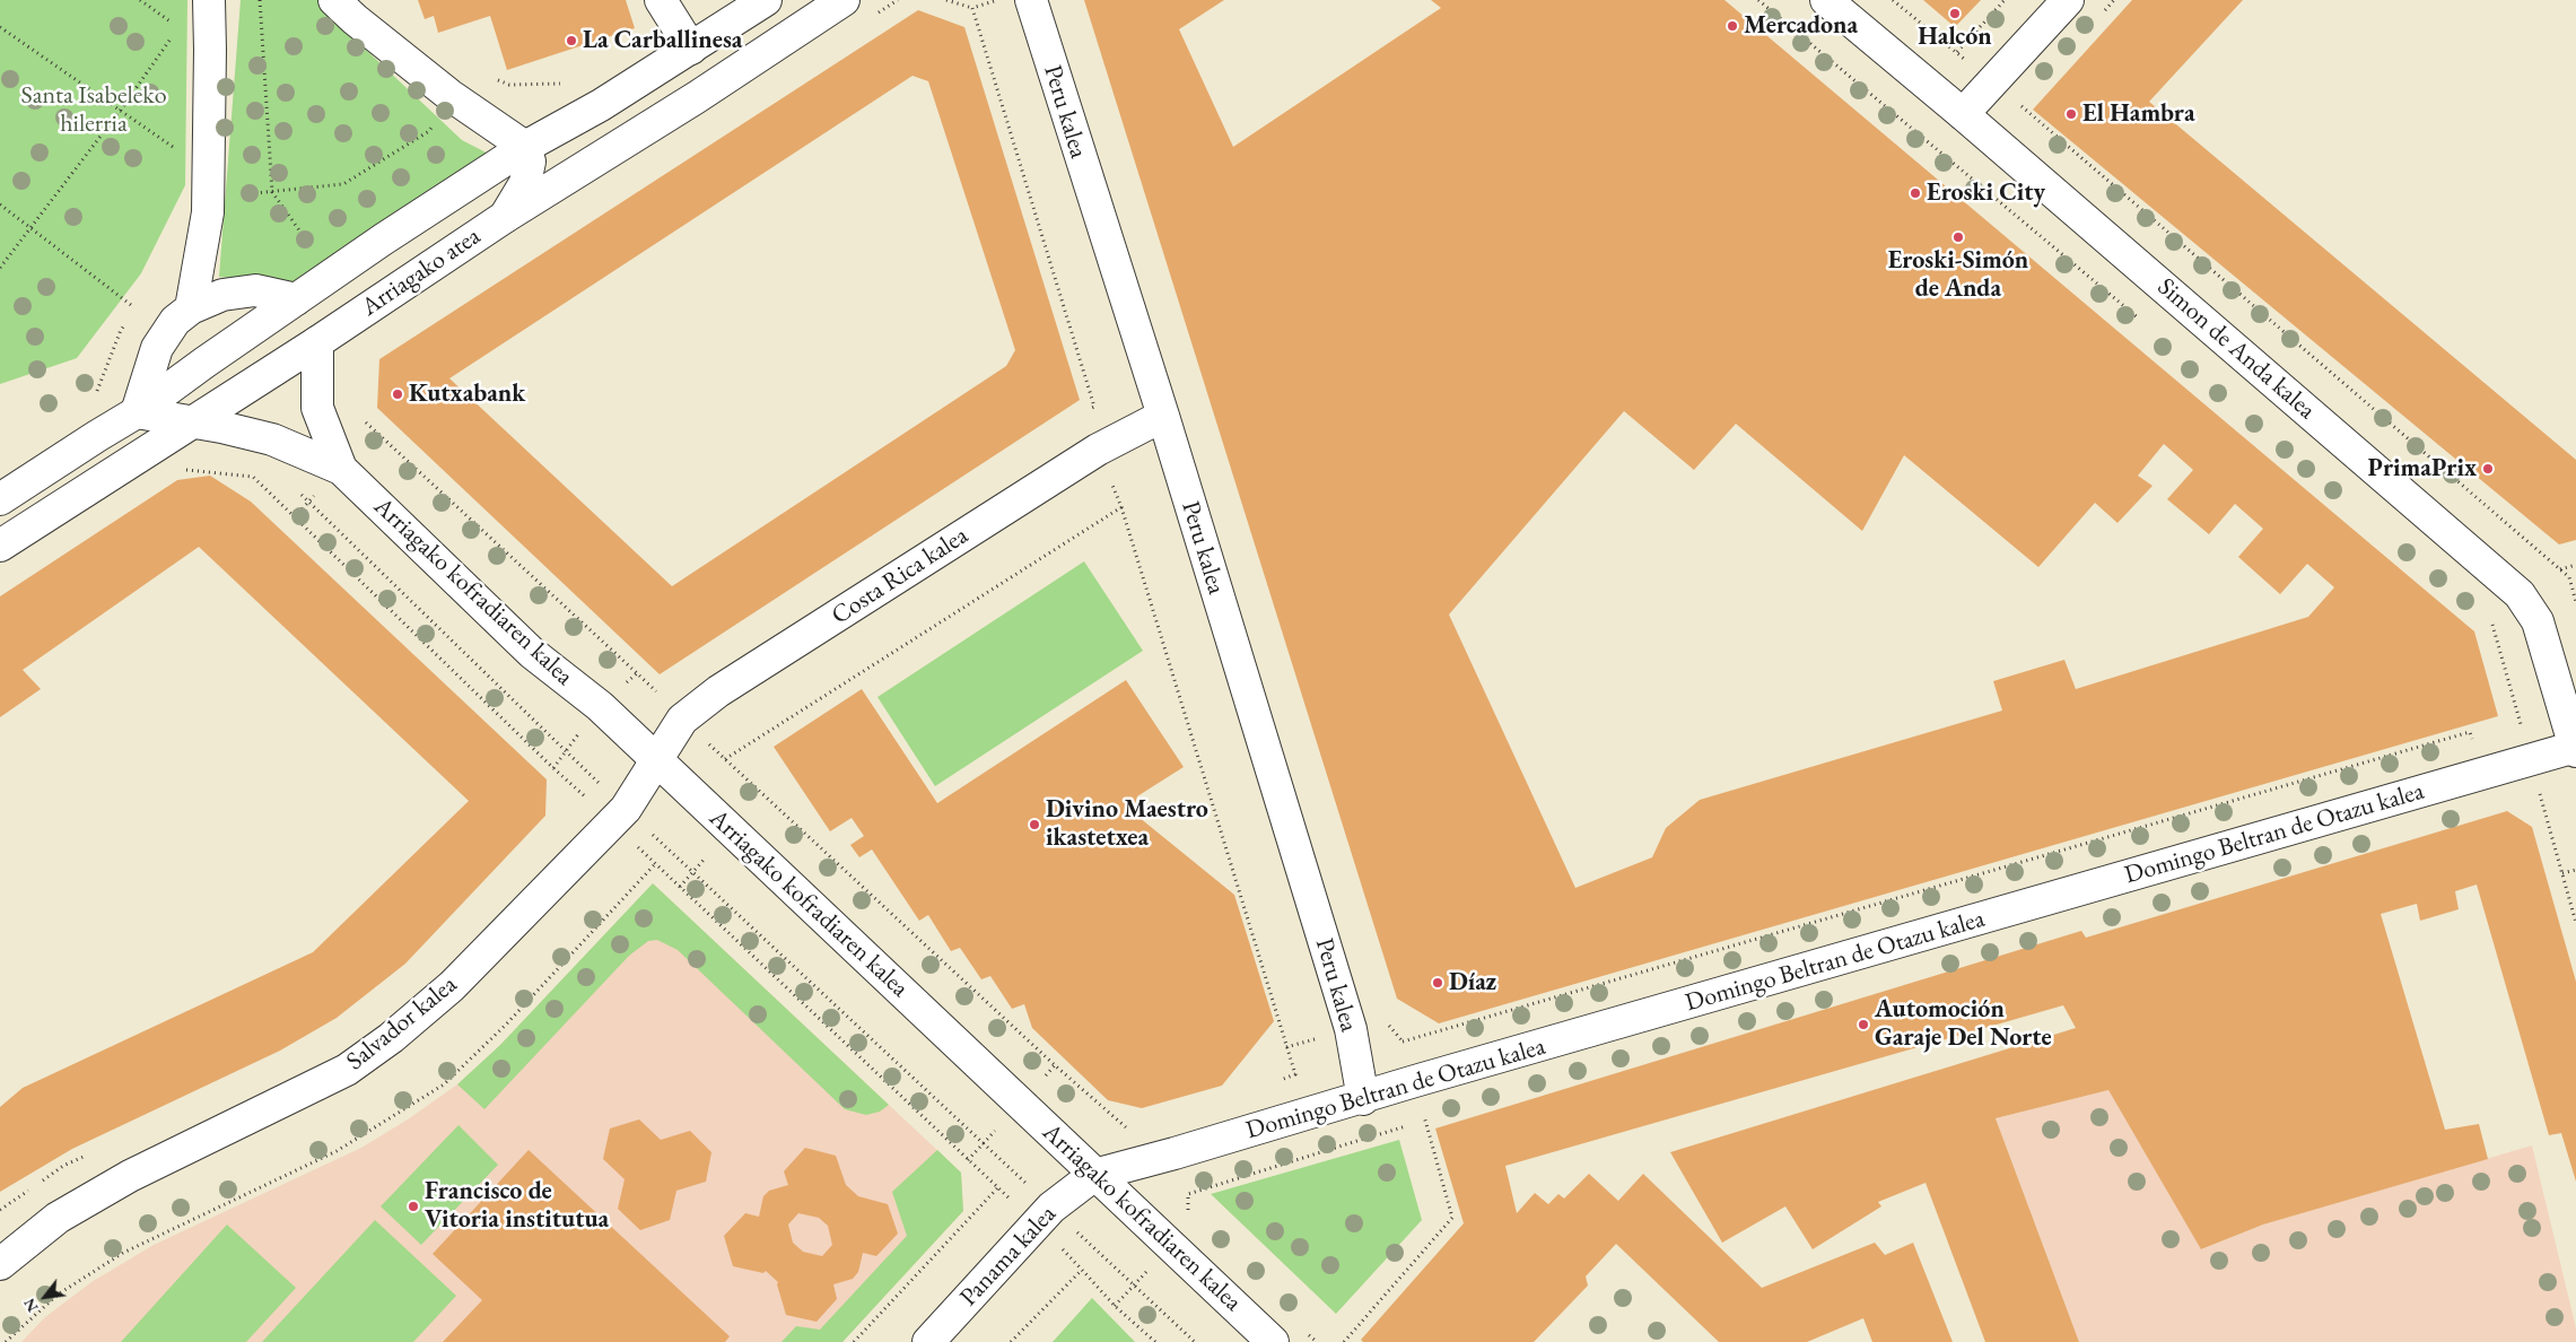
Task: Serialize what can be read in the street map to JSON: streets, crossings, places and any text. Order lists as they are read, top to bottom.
{
  "streets": {
    "street": [
      "Peru kalea",
      "Arriagako atea",
      "Simon de Anda kalea",
      "Costa Rica kalea",
      "Arriagako kofradiaren kalea",
      "Domingo Beltran de Otazu kalea",
      "Salvador kalea",
      "Panama kalea"
    ]
  },
  "crossings": [
    ["Peru kalea", "Costa Rica kalea"],
    ["Peru kalea", "Domingo Beltran de Otazu kalea"],
    ["Arriagako atea", "Arriagako kofradiaren kalea"],
    ["Simon de Anda kalea", "Domingo Beltran de Otazu kalea"],
    ["Costa Rica kalea", "Arriagako kofradiaren kalea"],
    ["Costa Rica kalea", "Salvador kalea"],
    ["Arriagako kofradiaren kalea", "Domingo Beltran de Otazu kalea"],
    ["Arriagako kofradiaren kalea", "Salvador kalea"],
    ["Arriagako kofradiaren kalea", "Panama kalea"],
    ["Domingo Beltran de Otazu kalea", "Panama kalea"]
  ],
  "parks": ["Santa Isabeleko hilerria"],
  "places": [
    "Halcón",
    "Mercadona",
    "La Carballinesa",
    "El Hambra",
    "Eroski City",
    "Eroski-Simón de Anda",
    "Kutxabank",
    "PrimaPrix",
    "Divino Maestro ikastetxea",
    "Díaz",
    "Automoción Garaje Del Norte",
    "Francisco de Vitoria institutua"
  ],
  "north": "bottom left"
}
